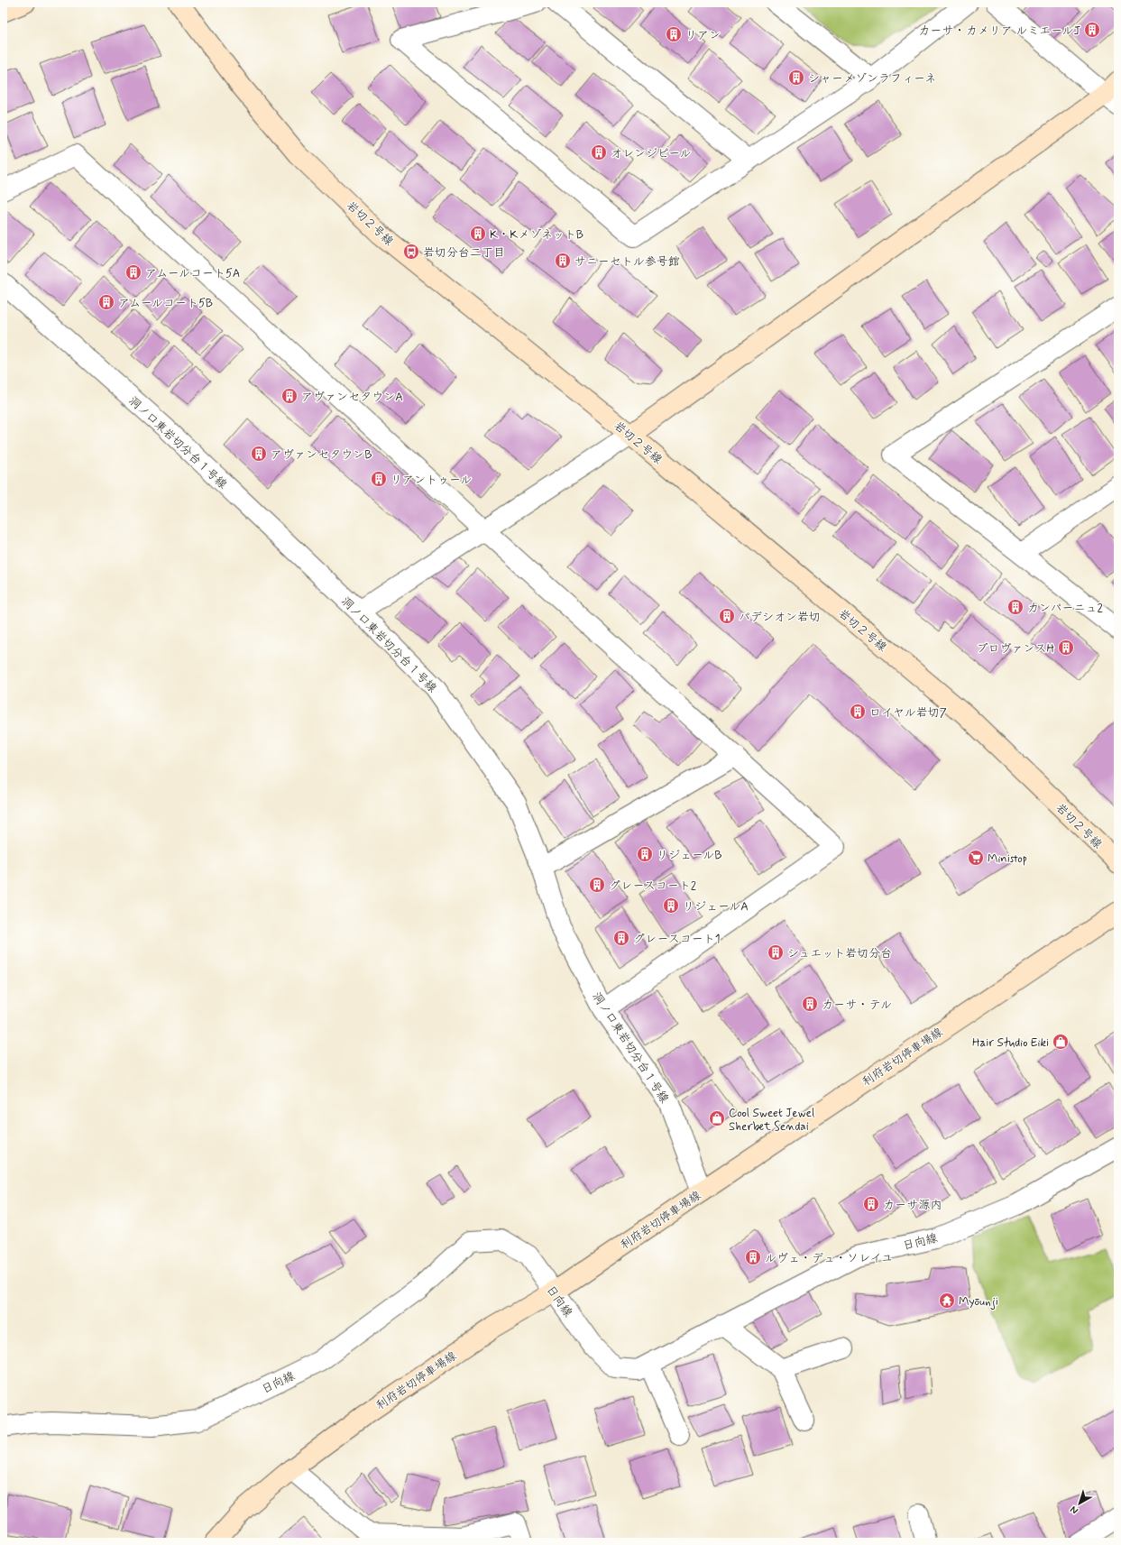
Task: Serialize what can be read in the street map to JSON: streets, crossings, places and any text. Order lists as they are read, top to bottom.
{
  "streets": {
    "street": [
      "岩切２号線",
      "洞ノ口東岩切分台１号線",
      "利府岩切停車場線",
      "日向線"
    ]
  },
  "crossings": [
    ["洞ノ口東岩切分台１号線", "利府岩切停車場線"],
    ["利府岩切停車場線", "日向線"]
  ],
  "places": {
    "building": [
      "カーサ・カメリア ルミエールJ",
      "リアン",
      "シャーメゾンラフィーネ",
      "オレンジピール",
      "K・KメゾネットB",
      "サニーセトル参号館",
      "アムールコート5A",
      "アムールコート5B",
      "アヴァンセタウンA",
      "アヴァンセタウンB",
      "リアントゥール",
      "カンパーニュ2",
      "パデシオン岩切",
      "プロヴァンスH",
      "ロイヤル岩切7",
      "リジェールB",
      "グレースコート2",
      "リジェールA",
      "グレースコート1",
      "シュエット岩切分台",
      "カーサ・テル",
      "カーサ源内",
      "ルヴェ・デュ・ソレイユ"
    ],
    "bus stop": ["岩切分台二丁目"],
    "supermarket": ["Ministop"],
    "shop": ["Hair Studio Eiki", "Cool Sweet Jewel Sherbet Sendai"],
    "temple": ["Myōunji"]
  },
  "north": "bottom left"
}
